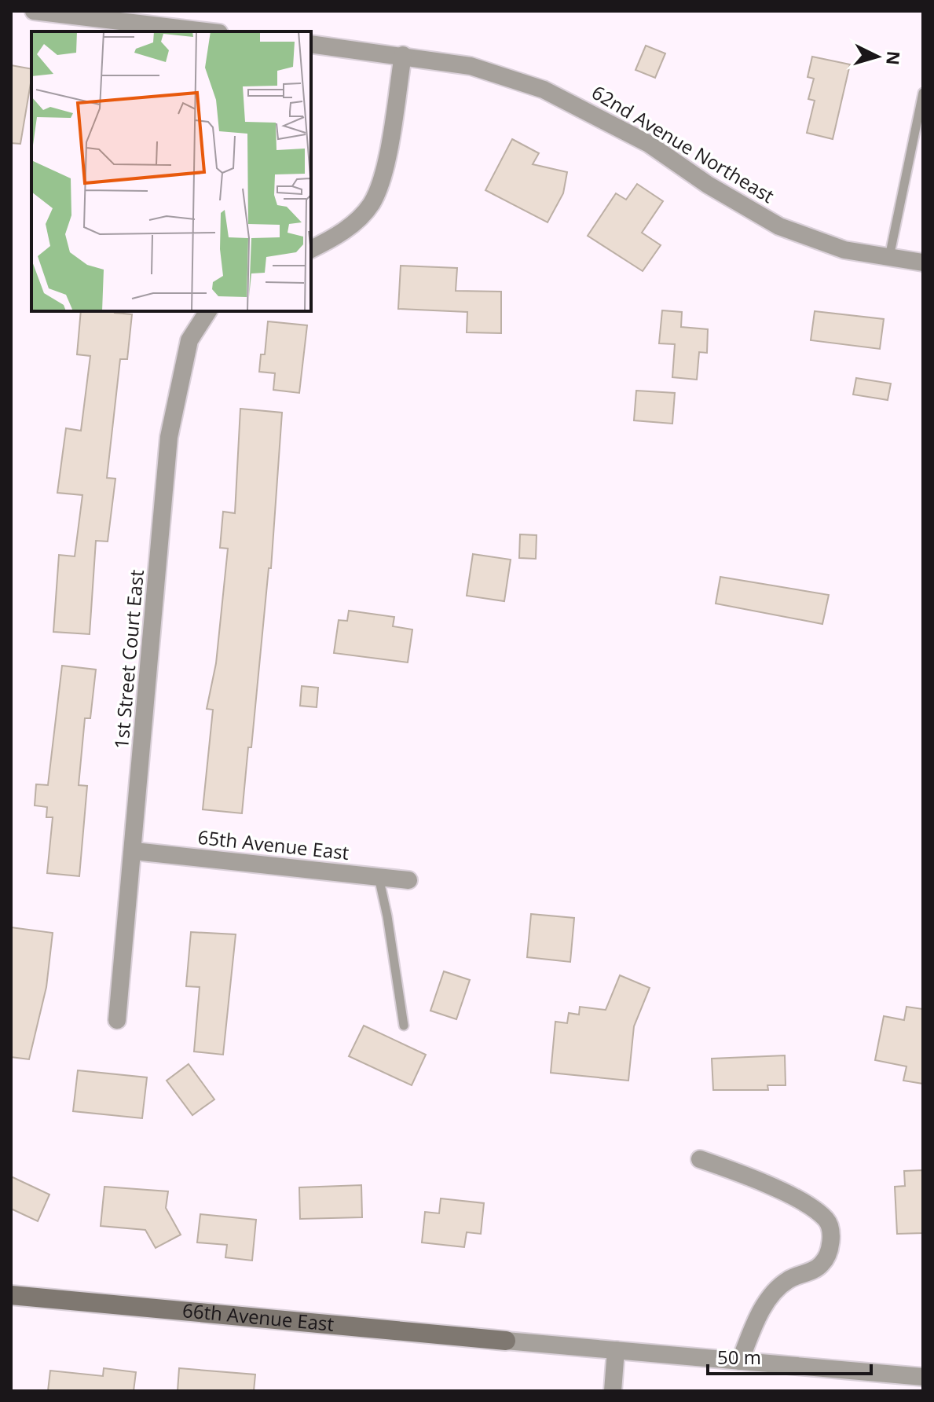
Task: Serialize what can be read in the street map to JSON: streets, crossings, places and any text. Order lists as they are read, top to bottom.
{
  "streets": {
    "street": [
      "62nd Avenue Northeast",
      "1st Street Court East",
      "65th Avenue East",
      "66th Avenue East"
    ]
  },
  "crossings": [
    ["1st Street Court East", "65th Avenue East"]
  ],
  "scale_bar": "50 m",
  "north": "right"
}
